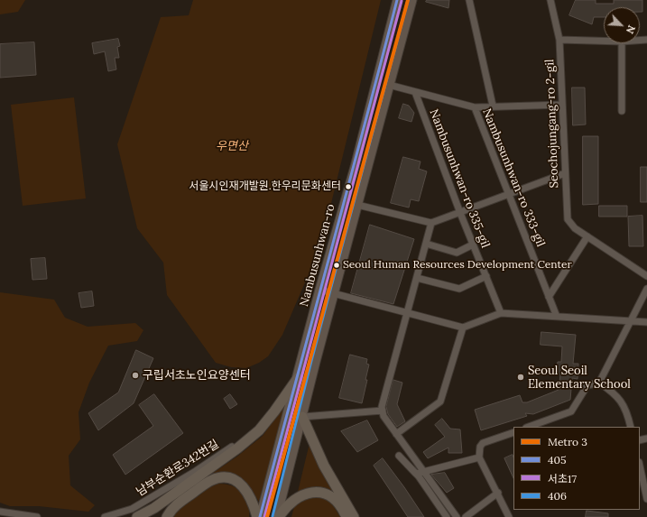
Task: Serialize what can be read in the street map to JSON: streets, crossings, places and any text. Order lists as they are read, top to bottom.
{
  "streets": {
    "main road": ["Nambusunhwan-ro"],
    "street": [
      "Seochojungang-ro 2-gil",
      "Nambusunhwan-ro 333-gil",
      "Nambusunhwan-ro 335-gil",
      "남부순환로342번길"
    ]
  },
  "crossings": [
    ["Seochojungang-ro 2-gil", "Nambusunhwan-ro 333-gil"],
    ["Nambusunhwan-ro 333-gil", "Nambusunhwan-ro 335-gil"]
  ],
  "parks": ["우면산"],
  "places": [
    "서울시인재개발원.한우리문화센터",
    "Seoul Human Resources Development Center",
    "구립서초노인요양센터",
    "Seoul Seoil Elementary School"
  ],
  "lines": [
    "metro line 3",
    "transit line 405",
    "transit line 406",
    "transit line 서초17"
  ],
  "legend": [
    "Metro 3",
    "405",
    "서초17",
    "406"
  ],
  "north": "bottom right"
}
